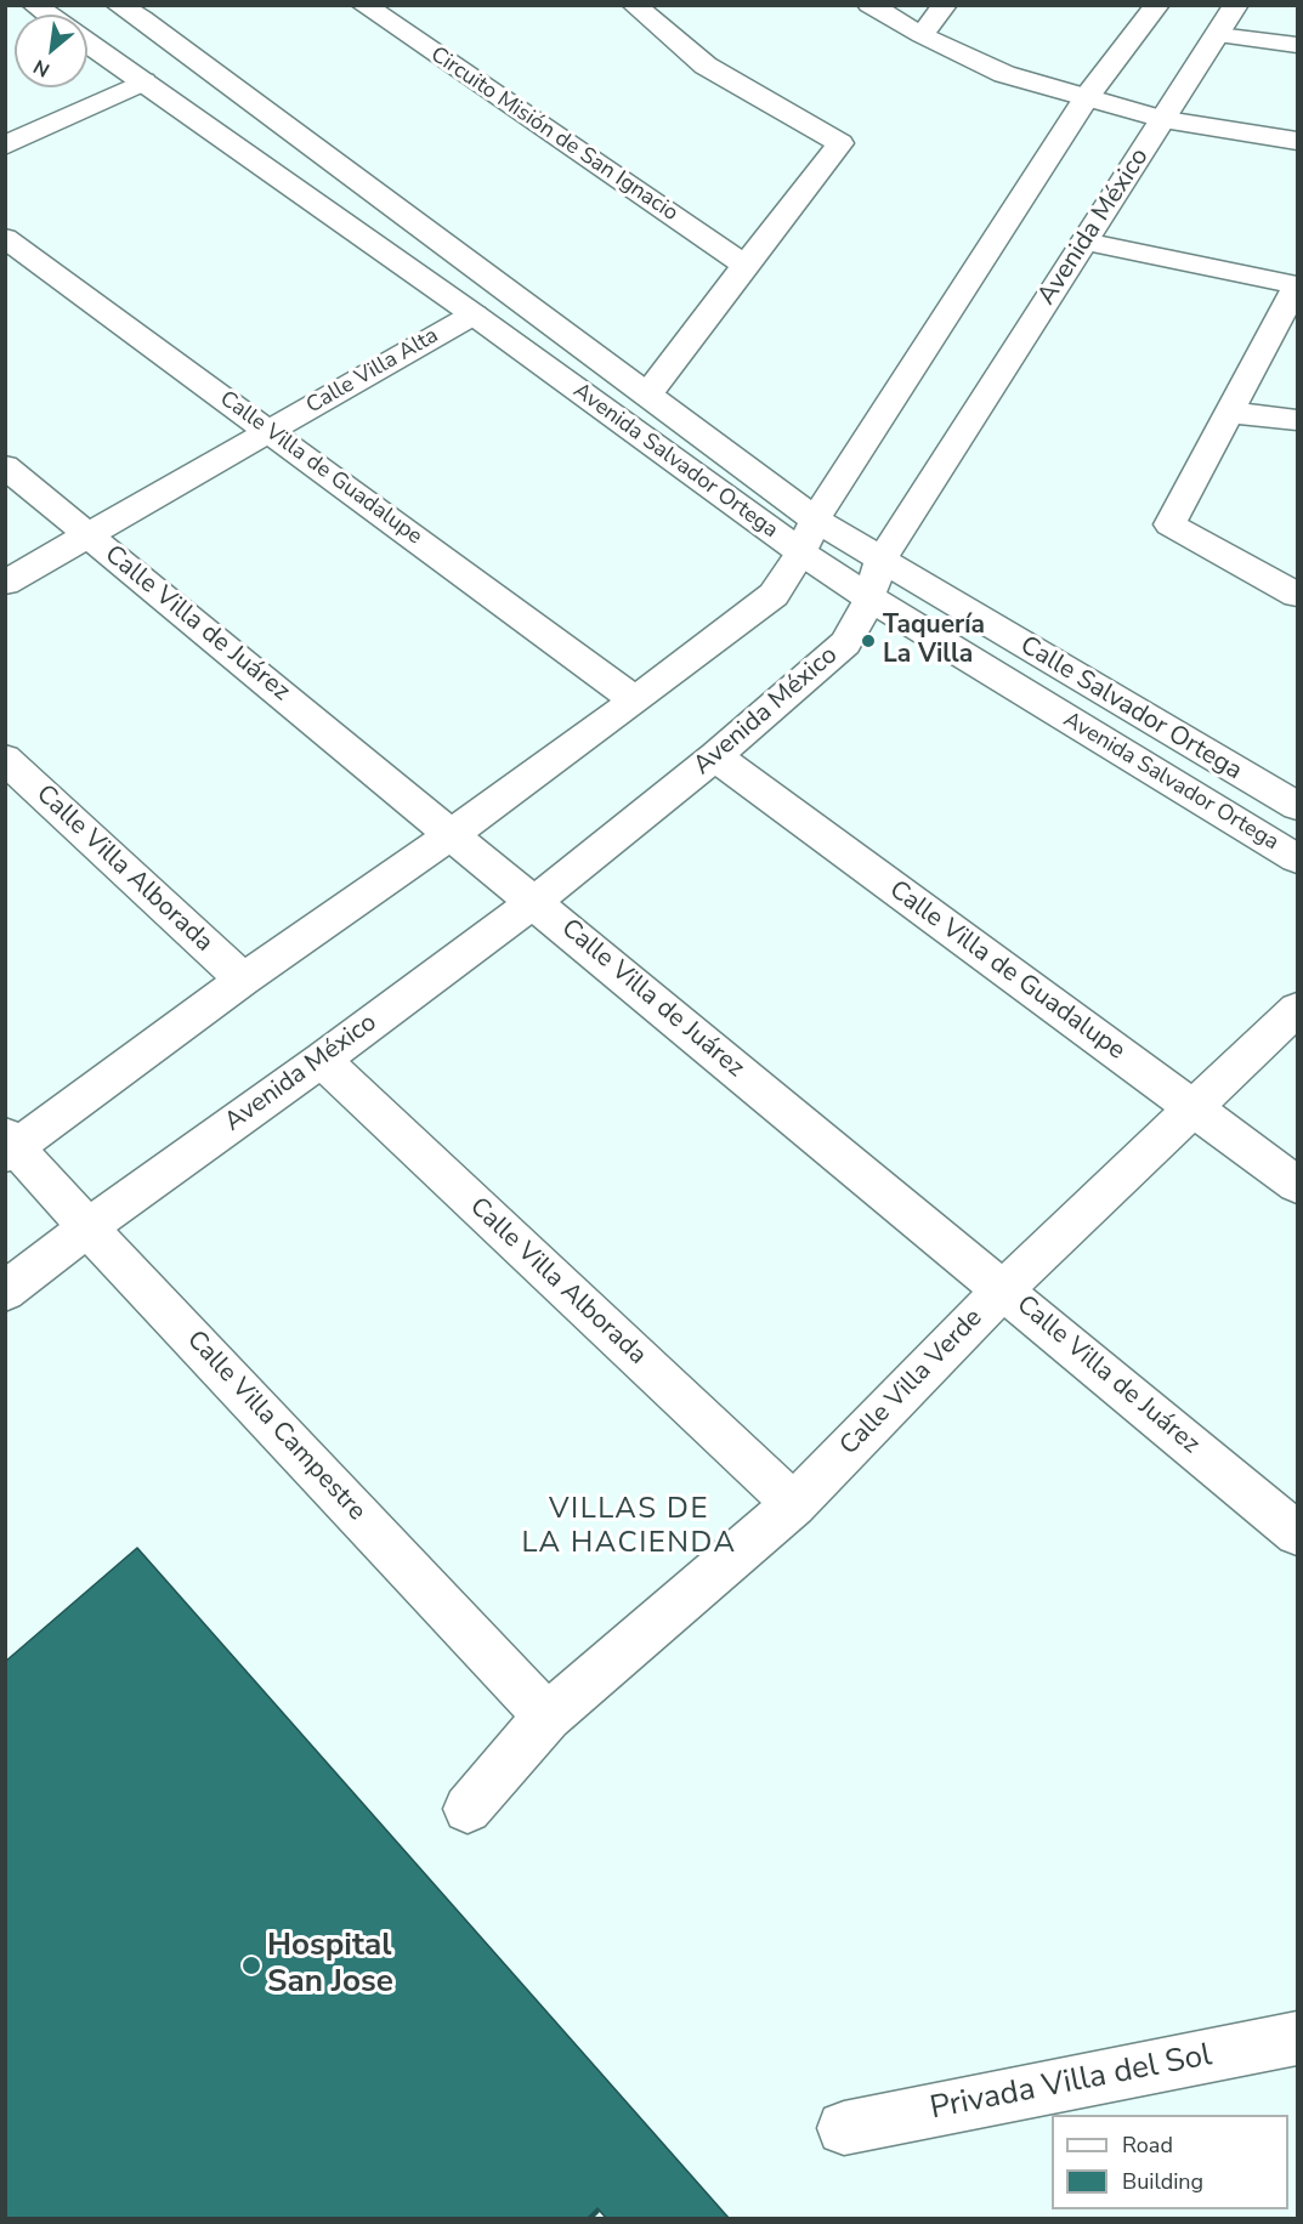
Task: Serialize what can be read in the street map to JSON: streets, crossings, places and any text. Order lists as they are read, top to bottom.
{
  "streets": {
    "street": [
      "Circuito Misión de San Ignacio",
      "Avenida México",
      "Calle Villa Alta",
      "Avenida Salvador Ortega",
      "Calle Villa de Guadalupe",
      "Calle Villa de Juárez",
      "Calle Salvador Ortega",
      "Calle Villa Alborada",
      "Calle Villa Verde",
      "Calle Villa Campestre",
      "Privada Villa del Sol"
    ]
  },
  "crossings": [
    ["Avenida México", "Avenida Salvador Ortega"],
    ["Avenida México", "Calle Villa de Guadalupe"],
    ["Avenida México", "Calle Villa de Juárez"],
    ["Avenida México", "Calle Salvador Ortega"],
    ["Avenida México", "Calle Villa Alborada"],
    ["Avenida México", "Calle Villa Campestre"],
    ["Calle Villa Alta", "Avenida Salvador Ortega"],
    ["Calle Villa Alta", "Calle Villa de Guadalupe"],
    ["Calle Villa Alta", "Calle Villa de Juárez"],
    ["Avenida Salvador Ortega", "Calle Salvador Ortega"],
    ["Calle Villa de Guadalupe", "Calle Villa Verde"],
    ["Calle Villa de Juárez", "Calle Villa Verde"],
    ["Calle Villa Alborada", "Calle Villa Verde"],
    ["Calle Villa Verde", "Calle Villa Campestre"]
  ],
  "districts": ["VILLAS DE LA HACIENDA"],
  "places": ["Taquería La Villa", "Hospital San Jose"],
  "legend": ["Road", "Building"],
  "north": "bottom left"
}
